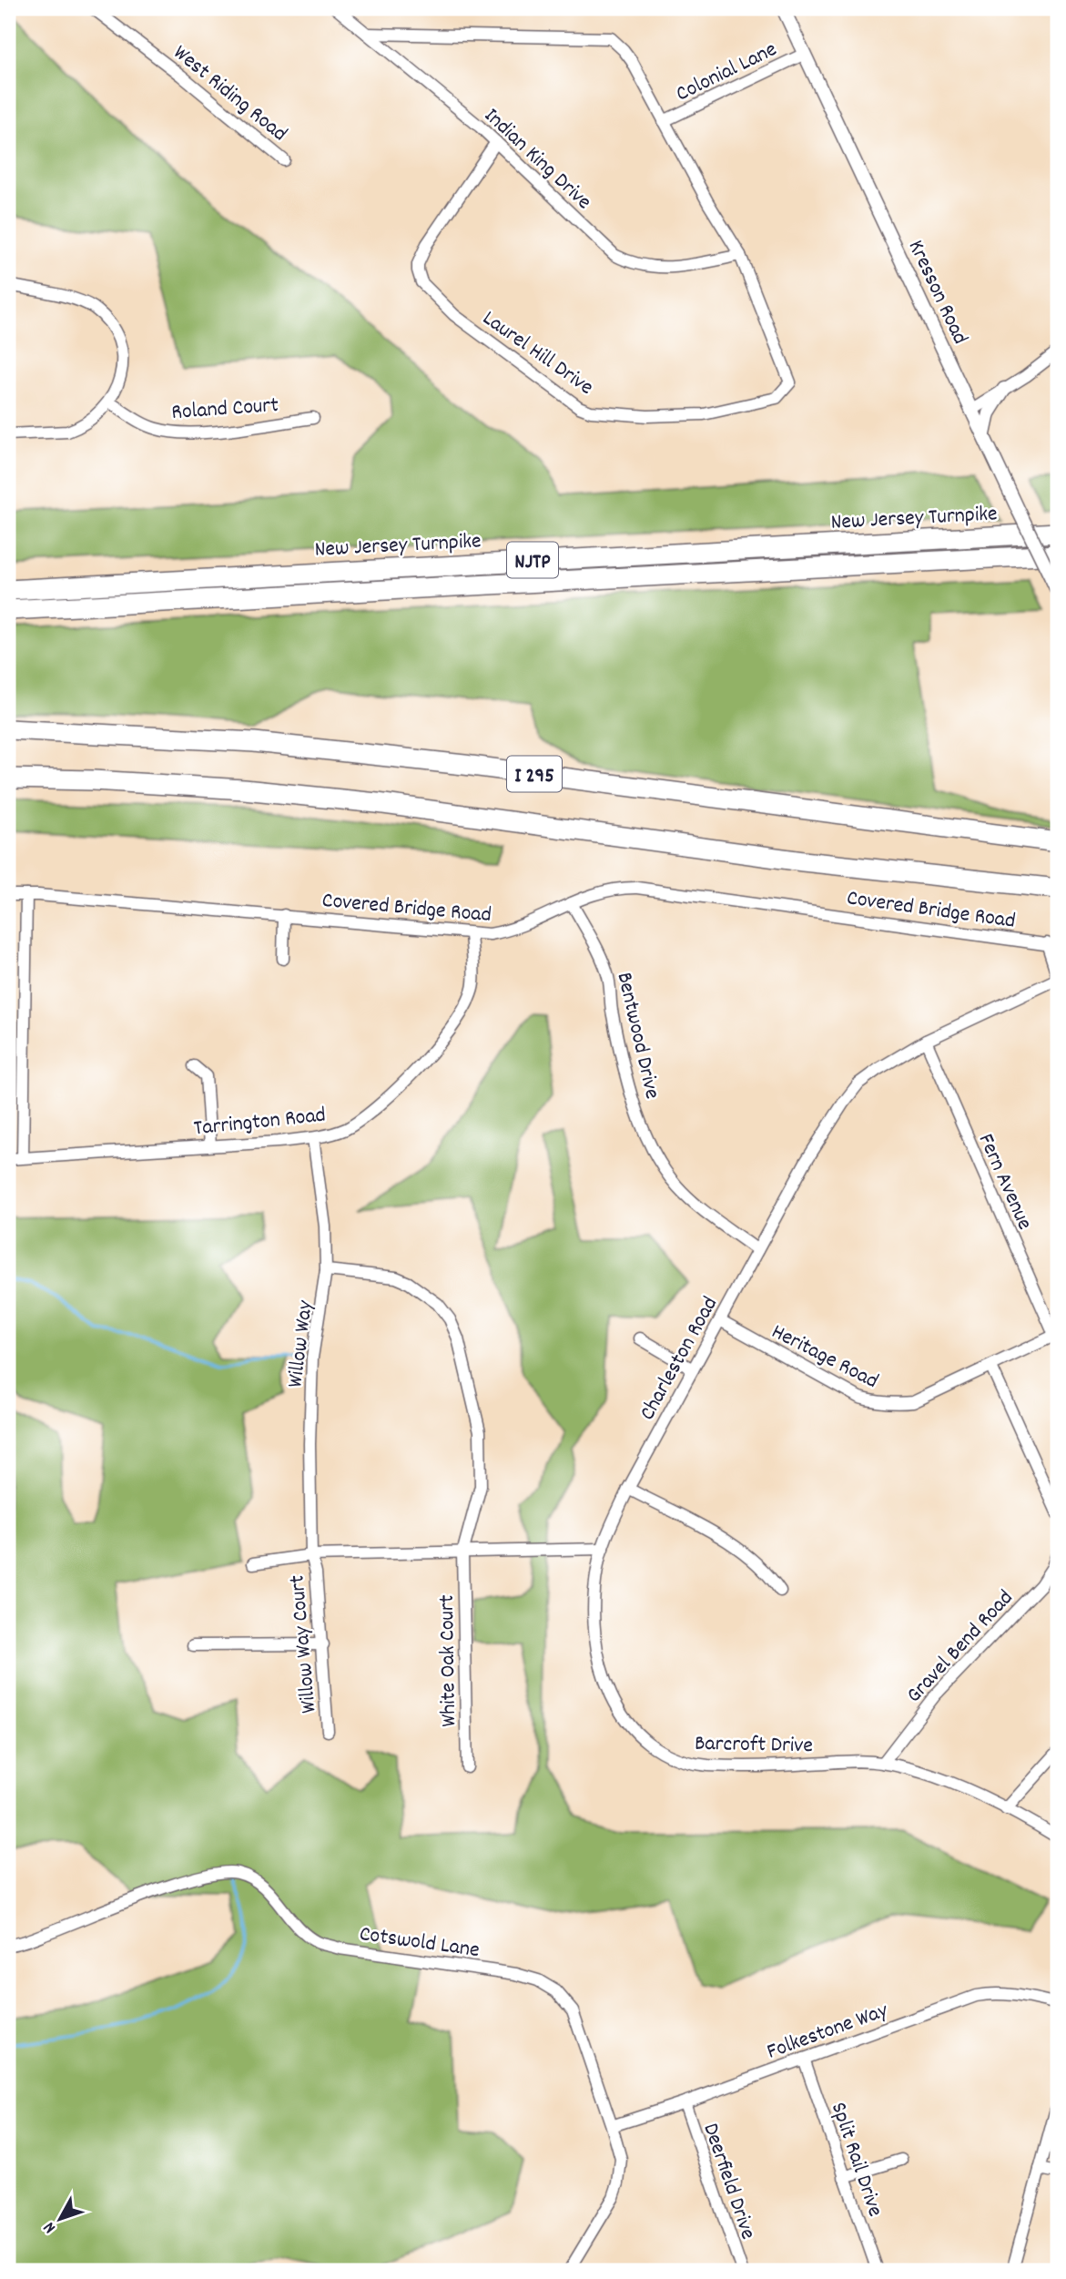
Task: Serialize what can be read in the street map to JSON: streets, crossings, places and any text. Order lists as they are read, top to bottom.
{
  "streets": {
    "highway": ["New Jersey Turnpike", "NJTP", "I 295"],
    "street": [
      "Colonial Lane",
      "West Riding Road",
      "Indian King Drive",
      "Kresson Road",
      "Laurel Hill Drive",
      "Roland Court",
      "Covered Bridge Road",
      "Bentwood Drive",
      "Tarrington Road",
      "Fern Avenue",
      "Willow Way",
      "Heritage Road",
      "Charleston Road",
      "Willow Way Court",
      "Gravel Bend Road",
      "White Oak Court",
      "Barcroft Drive",
      "Cotswold Lane",
      "Folkestone Way",
      "Split Rail Drive",
      "Deerfield Drive"
    ]
  },
  "crossings": [
    ["Colonial Lane", "Kresson Road"],
    ["Colonial Lane", "Laurel Hill Drive"],
    ["Indian King Drive", "Laurel Hill Drive"],
    ["Covered Bridge Road", "Bentwood Drive"],
    ["Covered Bridge Road", "Tarrington Road"],
    ["Bentwood Drive", "Charleston Road"],
    ["Tarrington Road", "Willow Way"],
    ["Fern Avenue", "Heritage Road"],
    ["Fern Avenue", "Charleston Road"],
    ["Willow Way", "Willow Way Court"],
    ["Willow Way", "White Oak Court"],
    ["Heritage Road", "Charleston Road"],
    ["Charleston Road", "Barcroft Drive"],
    ["Gravel Bend Road", "Barcroft Drive"],
    ["Cotswold Lane", "Folkestone Way"],
    ["Folkestone Way", "Split Rail Drive"],
    ["Folkestone Way", "Deerfield Drive"]
  ],
  "north": "bottom left"
}
